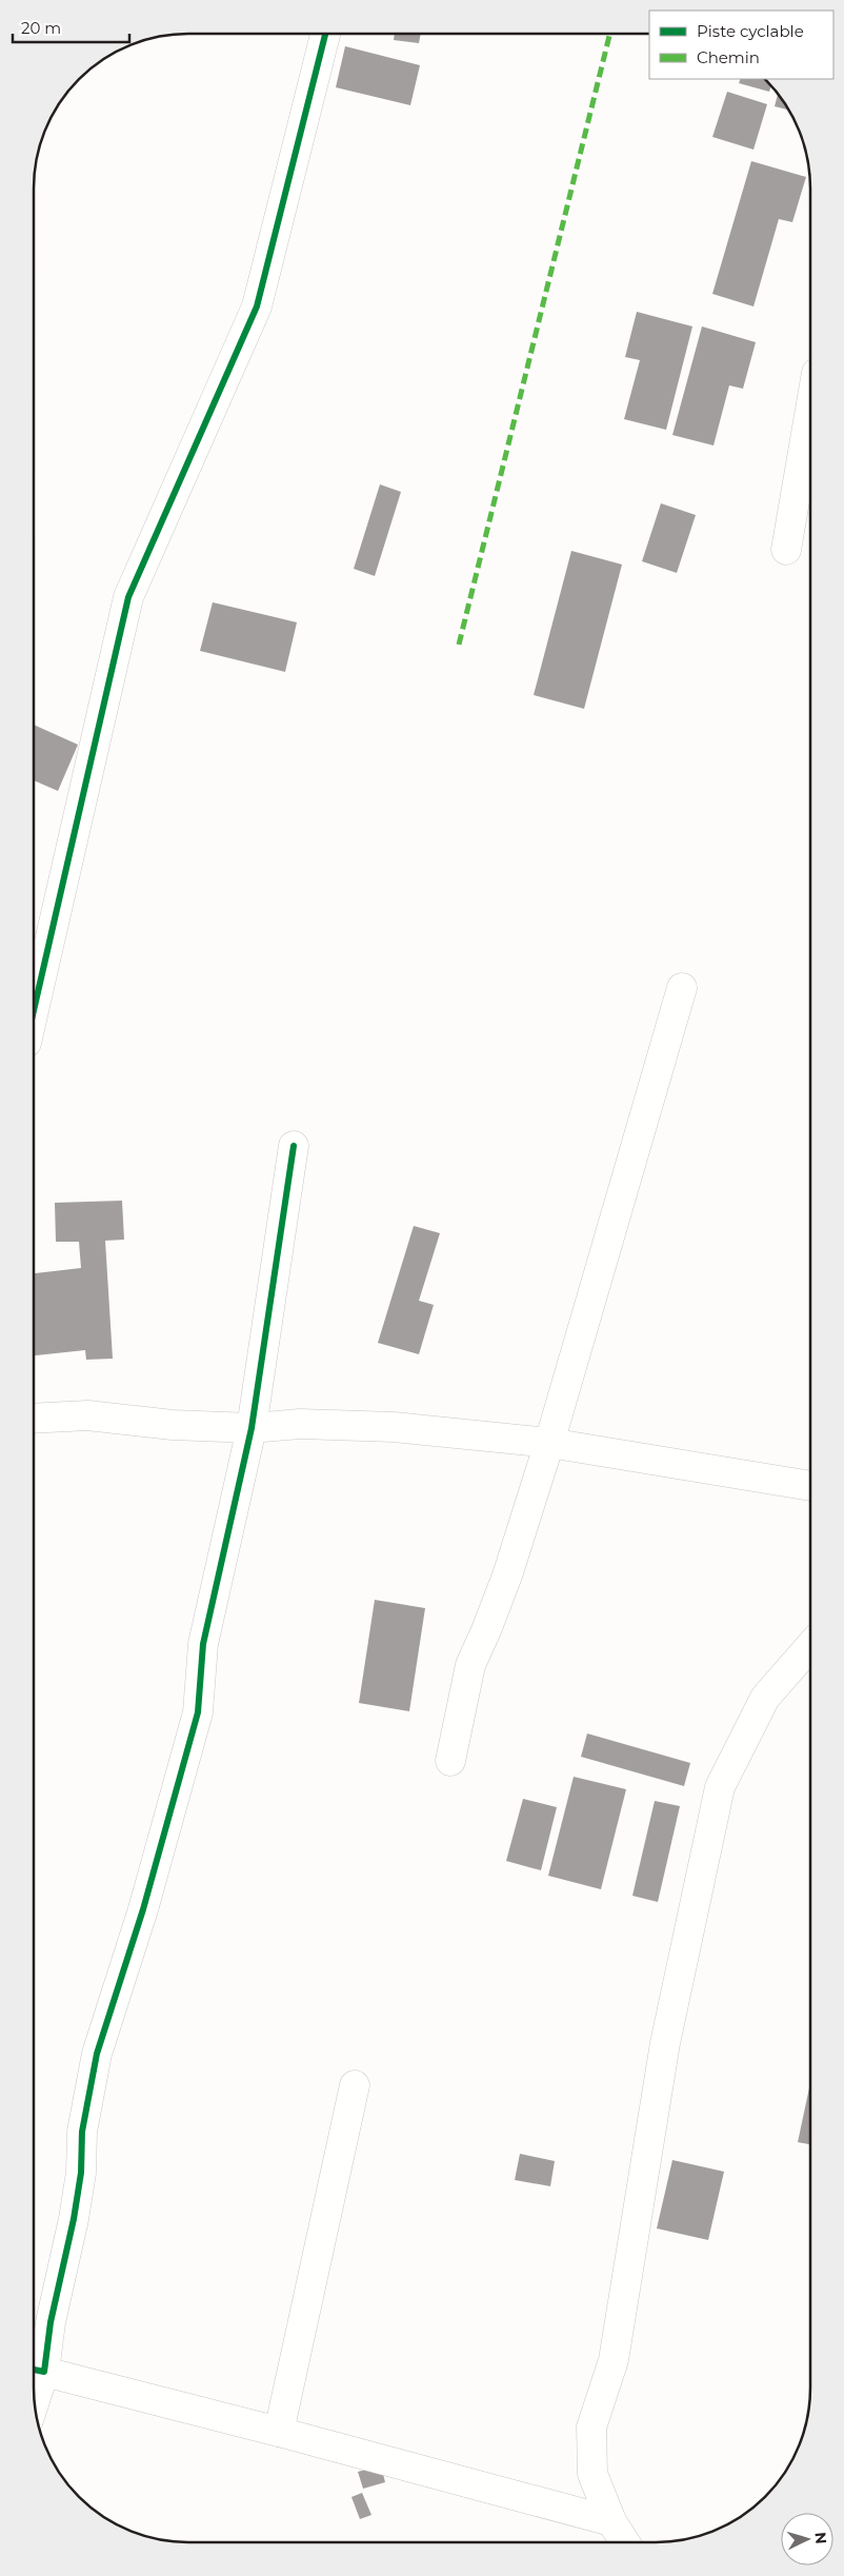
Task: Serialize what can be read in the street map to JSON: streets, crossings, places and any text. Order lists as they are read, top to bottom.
{
  "legend": ["Piste cyclable", "Chemin"],
  "scale_bar": "20 m",
  "north": "right"
}
